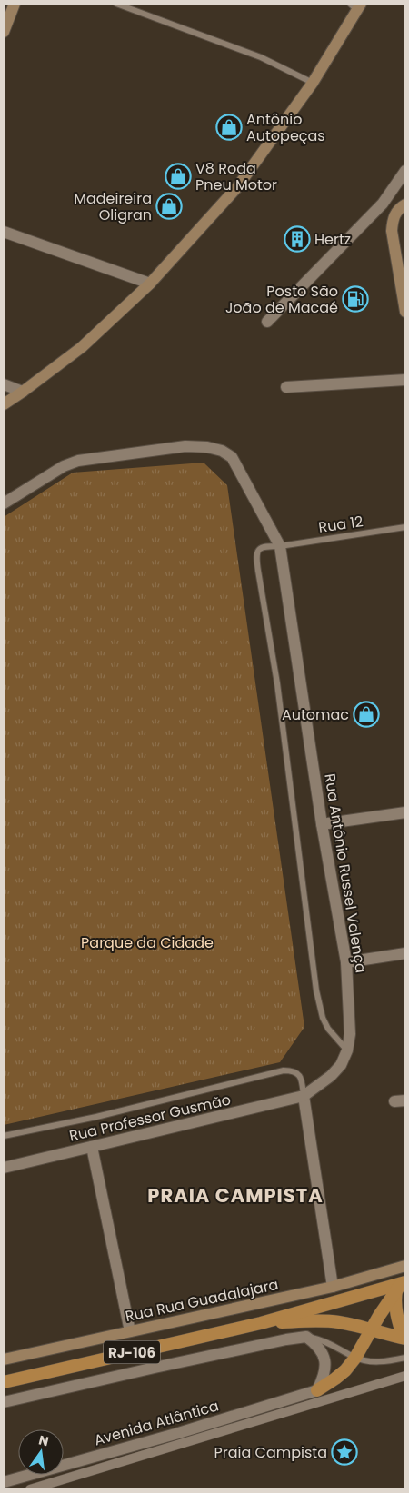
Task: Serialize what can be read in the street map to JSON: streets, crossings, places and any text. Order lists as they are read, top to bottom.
{
  "streets": {
    "highway": ["RJ-106"],
    "main road": ["Rua Rua Guadalajara"],
    "street": ["Rua Antônio Russel Valença", "Rua Professor Gusmão", "Avenida Atlântica"],
    "lane": ["Rua 12"]
  },
  "crossings": [
    ["Rua 12", "Rua Antônio Russel Valença"],
    ["Rua Antônio Russel Valença", "Rua Professor Gusmão"]
  ],
  "districts": ["PRAIA CAMPISTA"],
  "parks": ["Parque da Cidade"],
  "places": {
    "shop": [
      "Antônio Autopeças",
      "V8 Roda Pneu Motor",
      "Madeireira Oligran",
      "Automac"
    ],
    "building": ["Hertz"],
    "fuel station": ["Posto São João de Macaé"],
    "place": ["Praia Campista"]
  },
  "north": "top"
}
